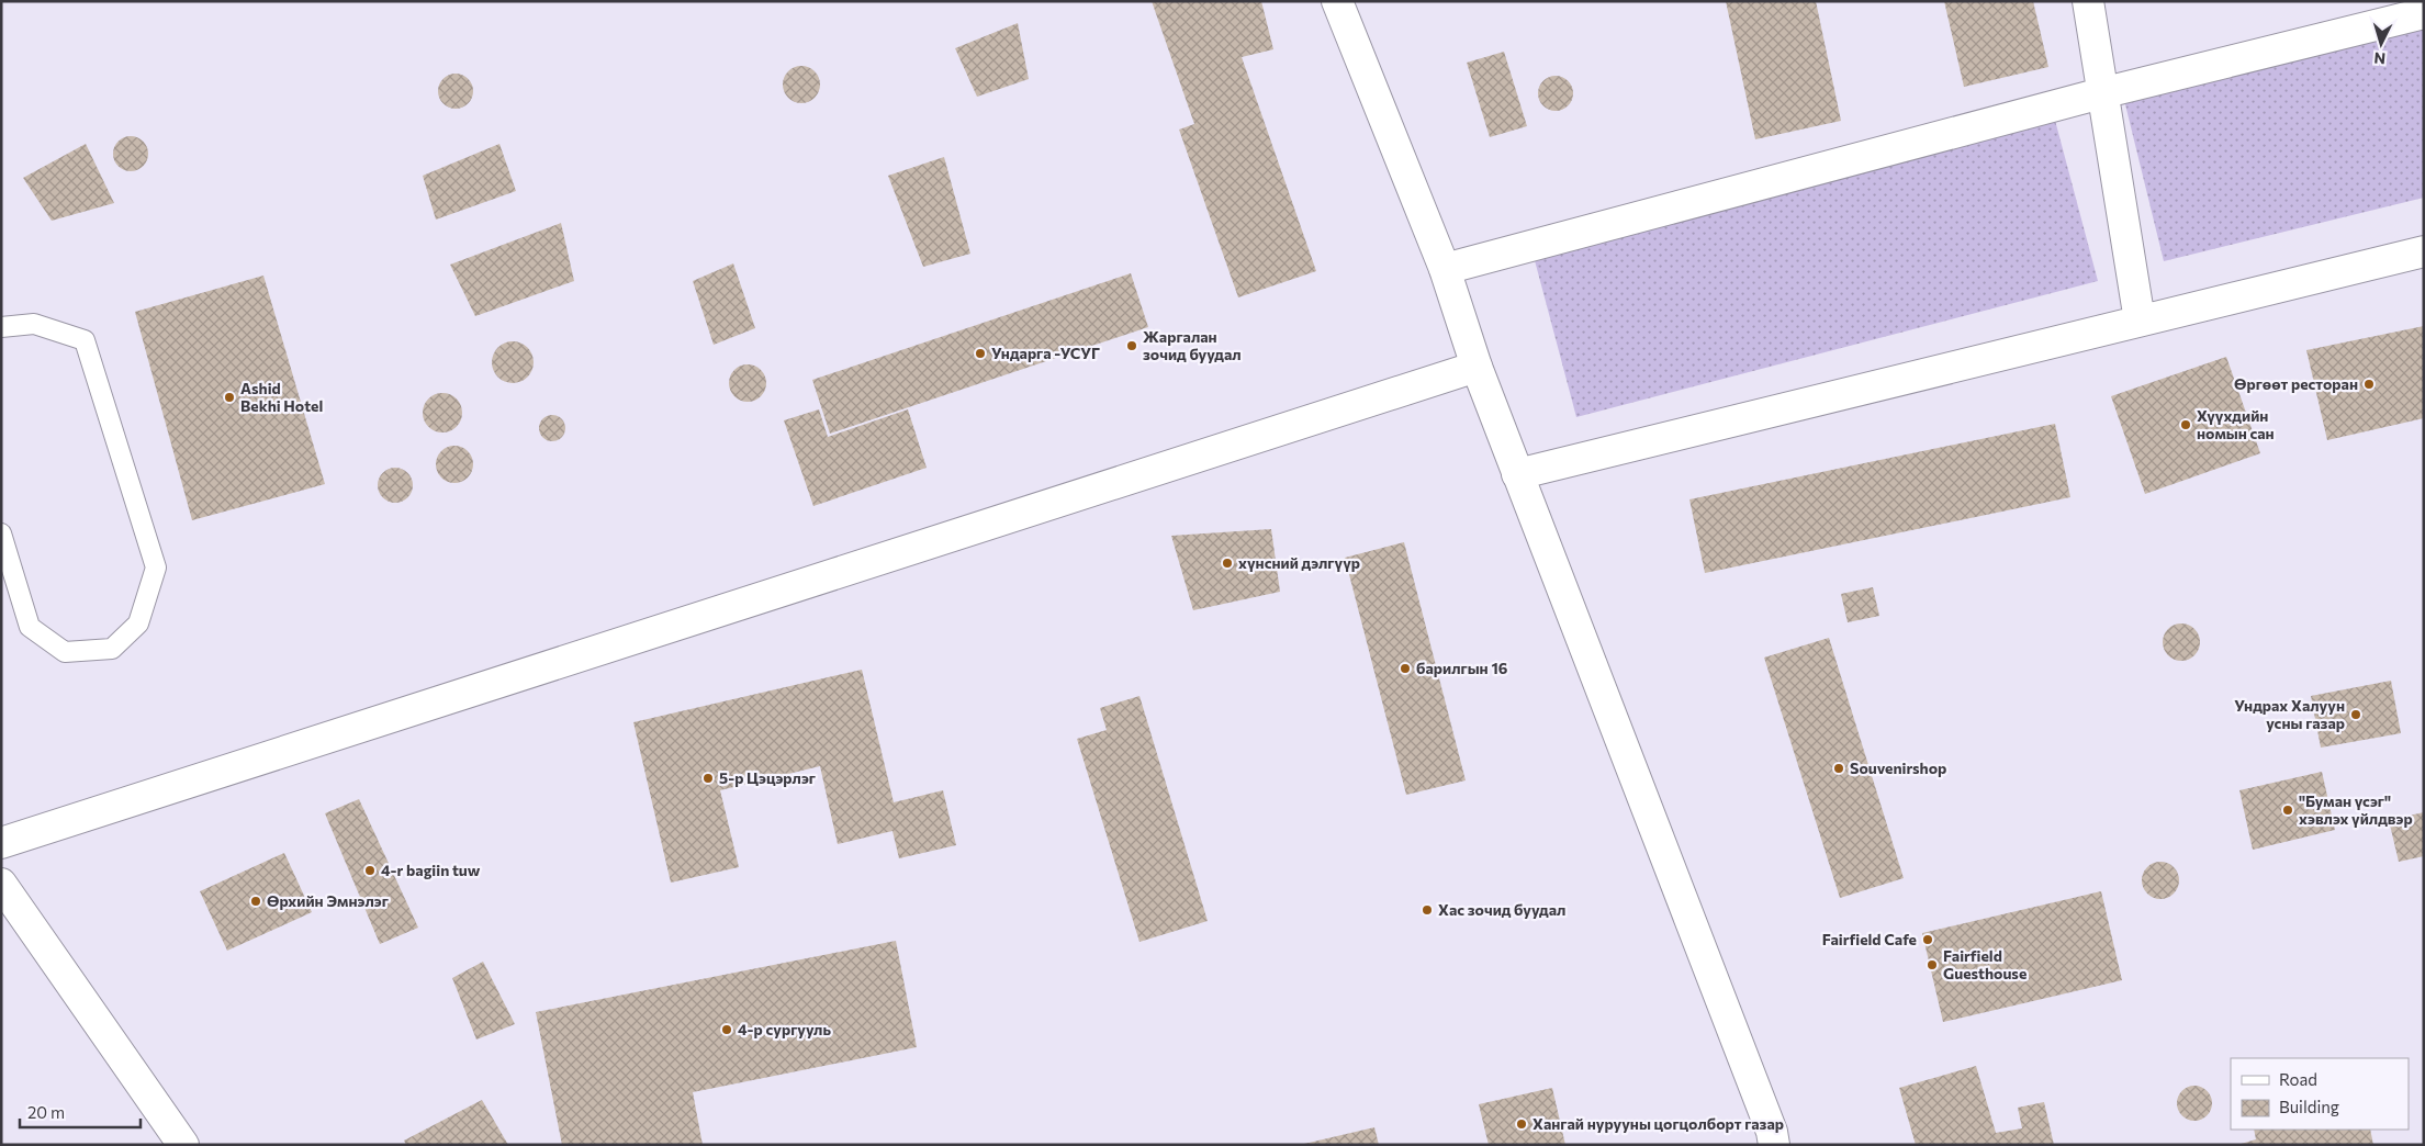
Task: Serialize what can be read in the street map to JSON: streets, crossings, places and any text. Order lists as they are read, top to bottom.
{
  "places": [
    "Жаргалан зочид буудал",
    "Ундарга -УСУГ",
    "Өргөөт ресторан",
    "Ashid Bekhi Hotel",
    "Хүүхдийн номын сан",
    "хүнсний дэлгүүр",
    "барилгын 16",
    "Ундрах Халуун усны газар",
    "Souvenirshop",
    "5-р Цэцэрлэг",
    "\"Буман үсэг\" хэвлэх үйлдвэр",
    "4-r bagiin tuw",
    "Өрхийн Эмнэлэг",
    "Хас зочид буудал",
    "Fairfield Cafe",
    "Fairfield Guesthouse",
    "4-р сургууль",
    "Хангай нурууны цогцолборт газар"
  ],
  "legend": ["Road", "Building"],
  "scale_bar": "20 m",
  "north": "bottom"
}
